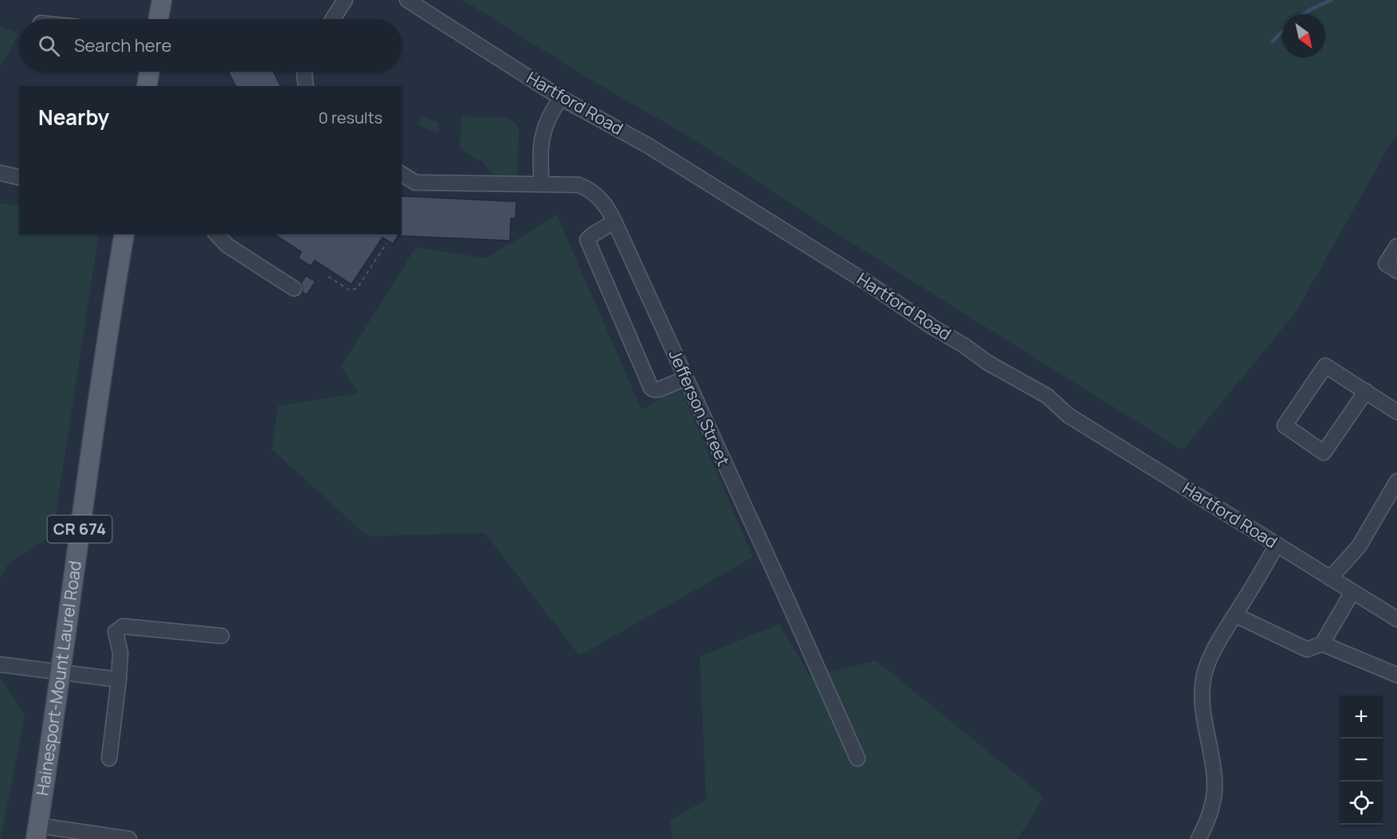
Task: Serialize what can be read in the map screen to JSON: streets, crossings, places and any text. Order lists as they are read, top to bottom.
{
  "streets": {
    "main road": ["CR 674", "Hainesport-Mount Laurel Road"],
    "street": ["Hartford Road", "Jefferson Street"]
  },
  "north": "bottom right",
  "page": {
    "search": "Search here",
    "heading": ["Nearby", "0 results"],
    "map_buttons": ["+", "−"]
  }
}
